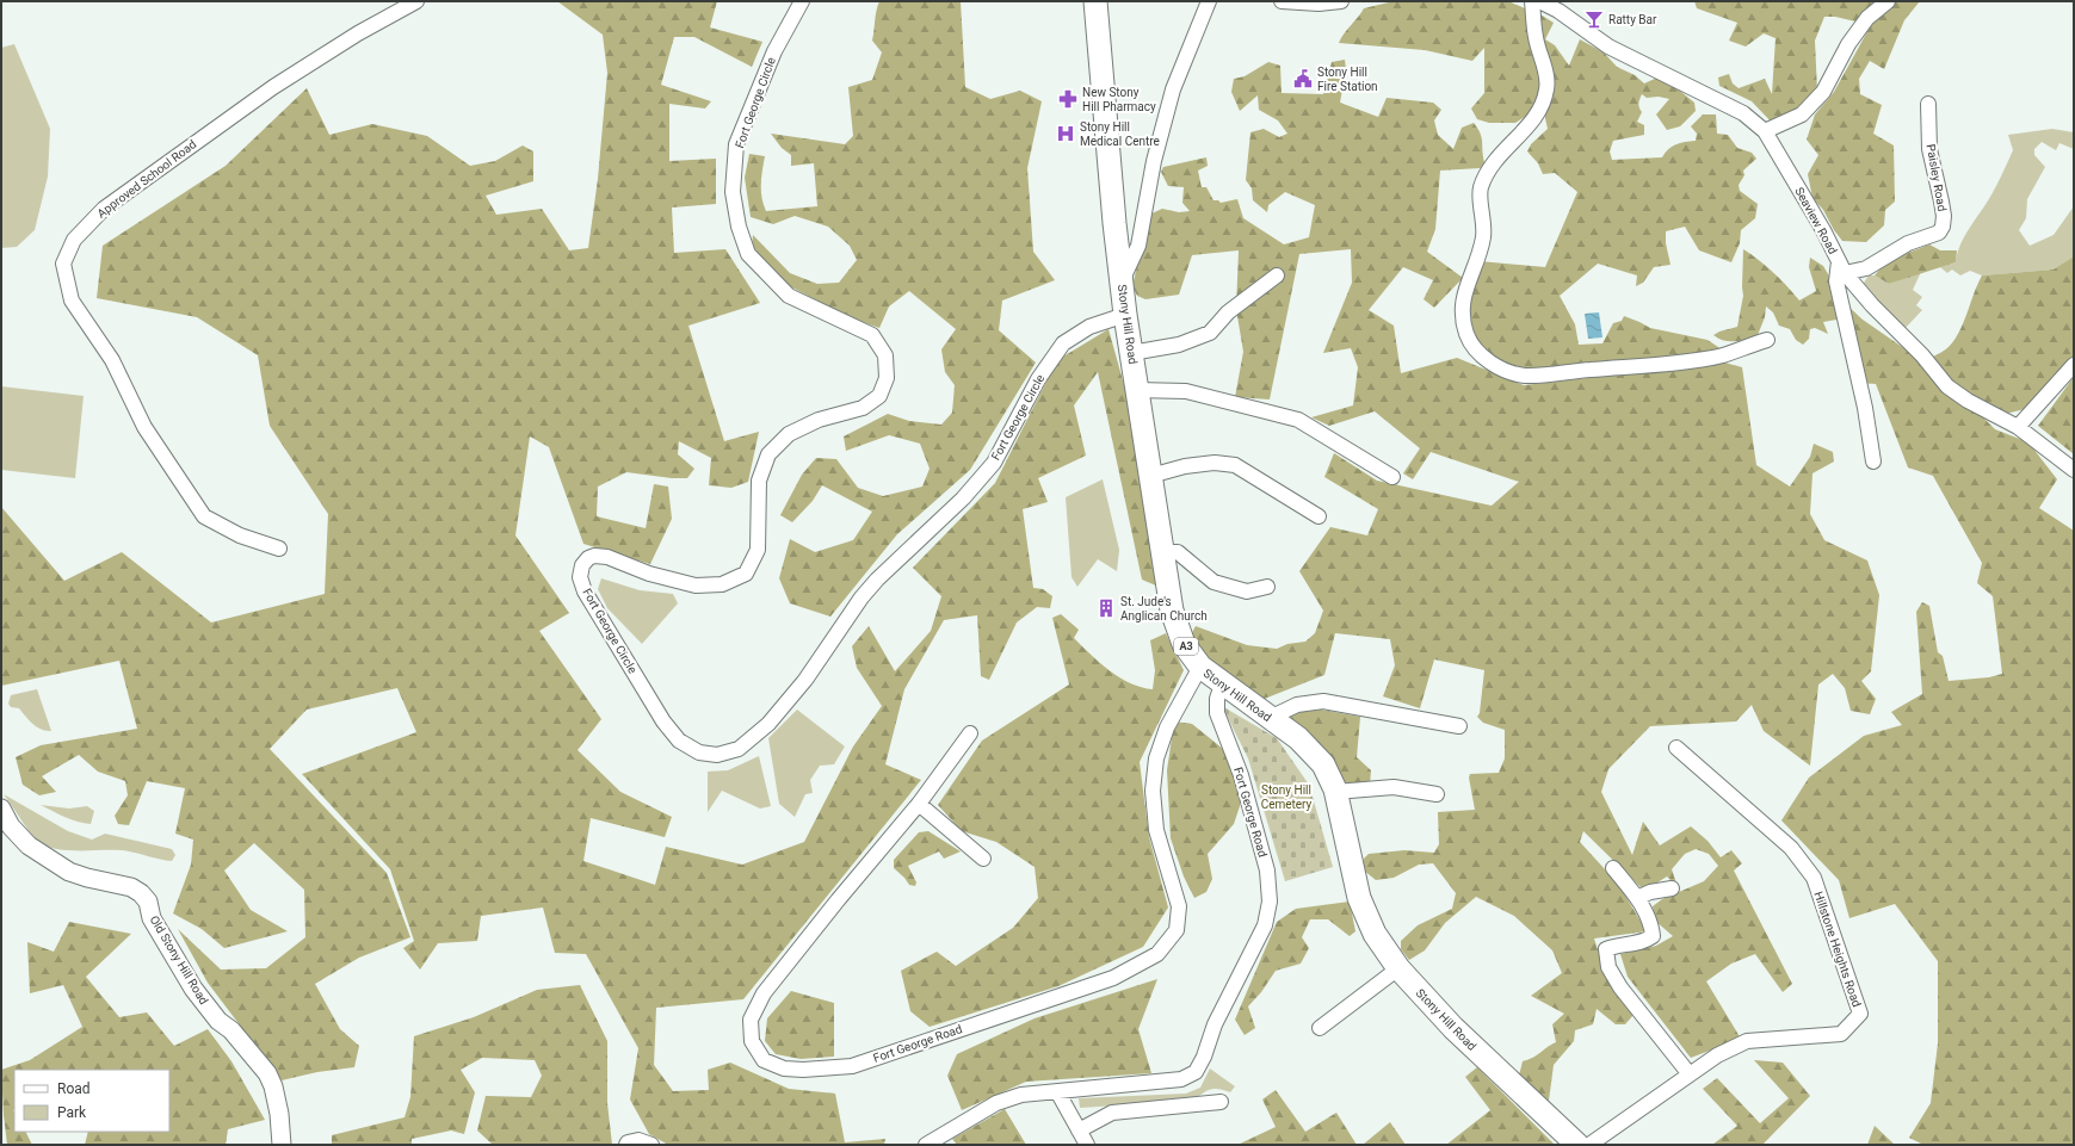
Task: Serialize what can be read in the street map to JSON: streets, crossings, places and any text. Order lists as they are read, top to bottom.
{
  "streets": {
    "main road": ["Stony Hill Road", "A3"],
    "street": [
      "Fort George Circle",
      "Paisley Road",
      "Approved School Road",
      "Seaview Road",
      "Fort George Road",
      "Hillstone Heights Road",
      "Old Stony Hill Road"
    ]
  },
  "crossings": [
    ["Fort George Circle", "Stony Hill Road"],
    ["Paisley Road", "Seaview Road"],
    ["Stony Hill Road", "Fort George Road"]
  ],
  "parks": ["Stony Hill Cemetery"],
  "places": {
    "bar": ["Ratty Bar"],
    "public building": ["Stony Hill Fire Station"],
    "pharmacy": ["New Stony Hill Pharmacy"],
    "hospital": ["Stony Hill Medical Centre"],
    "building": ["St. Jude's Anglican Church"]
  },
  "legend": ["Road", "Park"]
}
